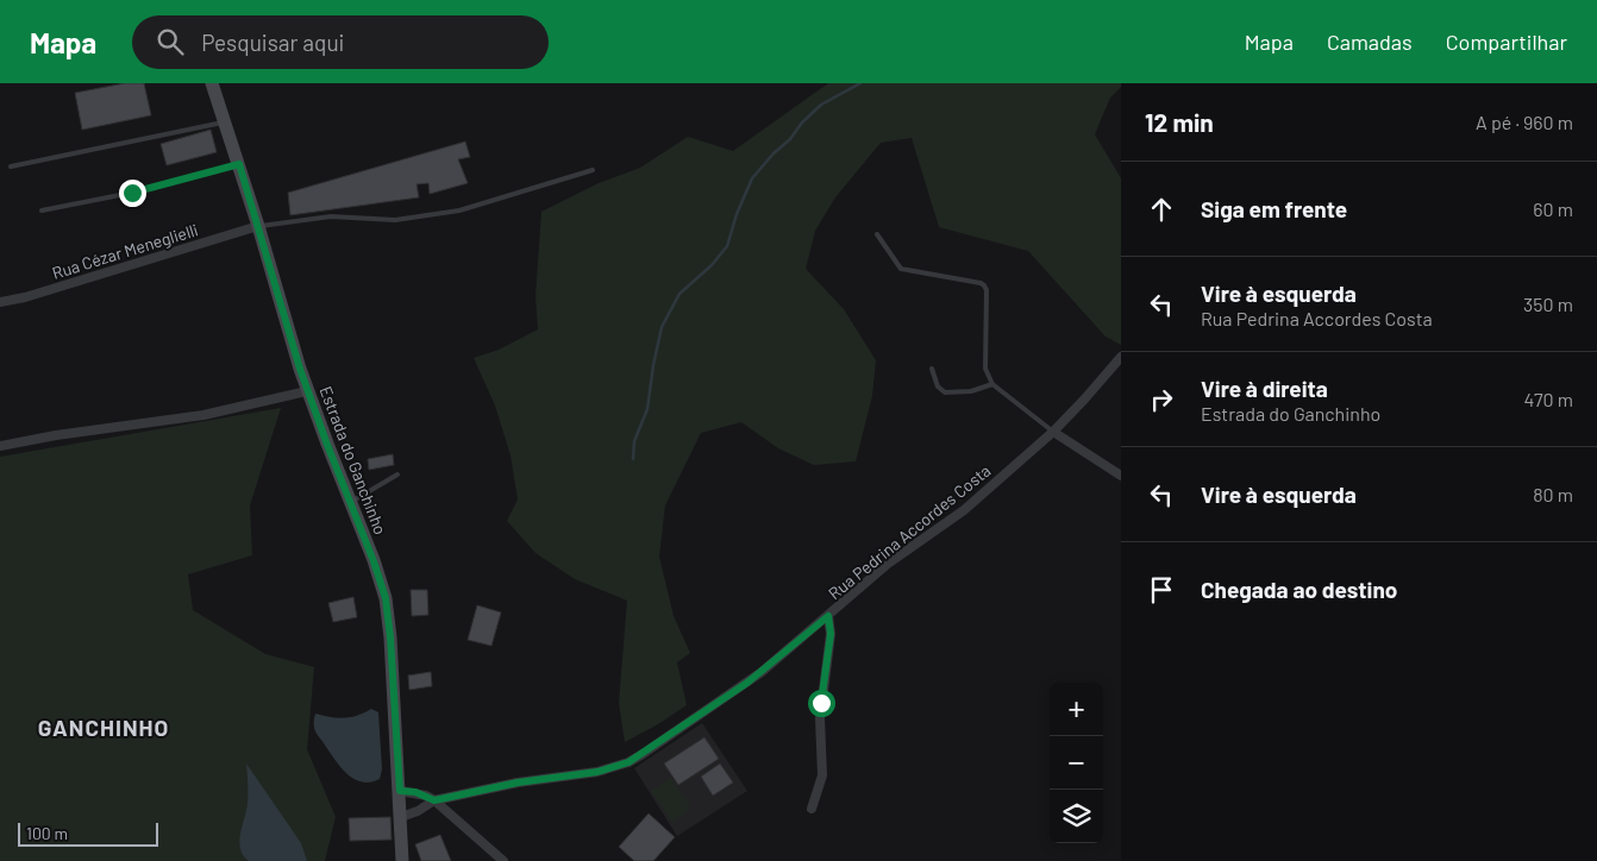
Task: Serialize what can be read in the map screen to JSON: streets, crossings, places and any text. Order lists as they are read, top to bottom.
{
  "streets": {
    "street": ["Rua Cézar Meneglielli", "Estrada do Ganchinho", "Rua Pedrina Accordes Costa"]
  },
  "crossings": [
    ["Rua Cézar Meneglielli", "Estrada do Ganchinho"],
    ["Estrada do Ganchinho", "Rua Pedrina Accordes Costa"]
  ],
  "districts": ["GANCHINHO"],
  "scale_bar": "100 m",
  "page": {
    "header": "Mapa",
    "search": "Pesquisar aqui",
    "nav": ["Mapa", "Camadas", "Compartilhar"],
    "heading": ["12 min", "A pé · 960 m"],
    "list": [
      ["Siga em frente", "60 m"],
      ["Vire à esquerda", "Rua Pedrina Accordes Costa", "350 m"],
      ["Vire à direita", "Estrada do Ganchinho", "470 m"],
      ["Vire à esquerda", "80 m"],
      "Chegada ao destino"
    ],
    "map_buttons": ["+", "−"],
    "scale": "100 m"
  }
}
